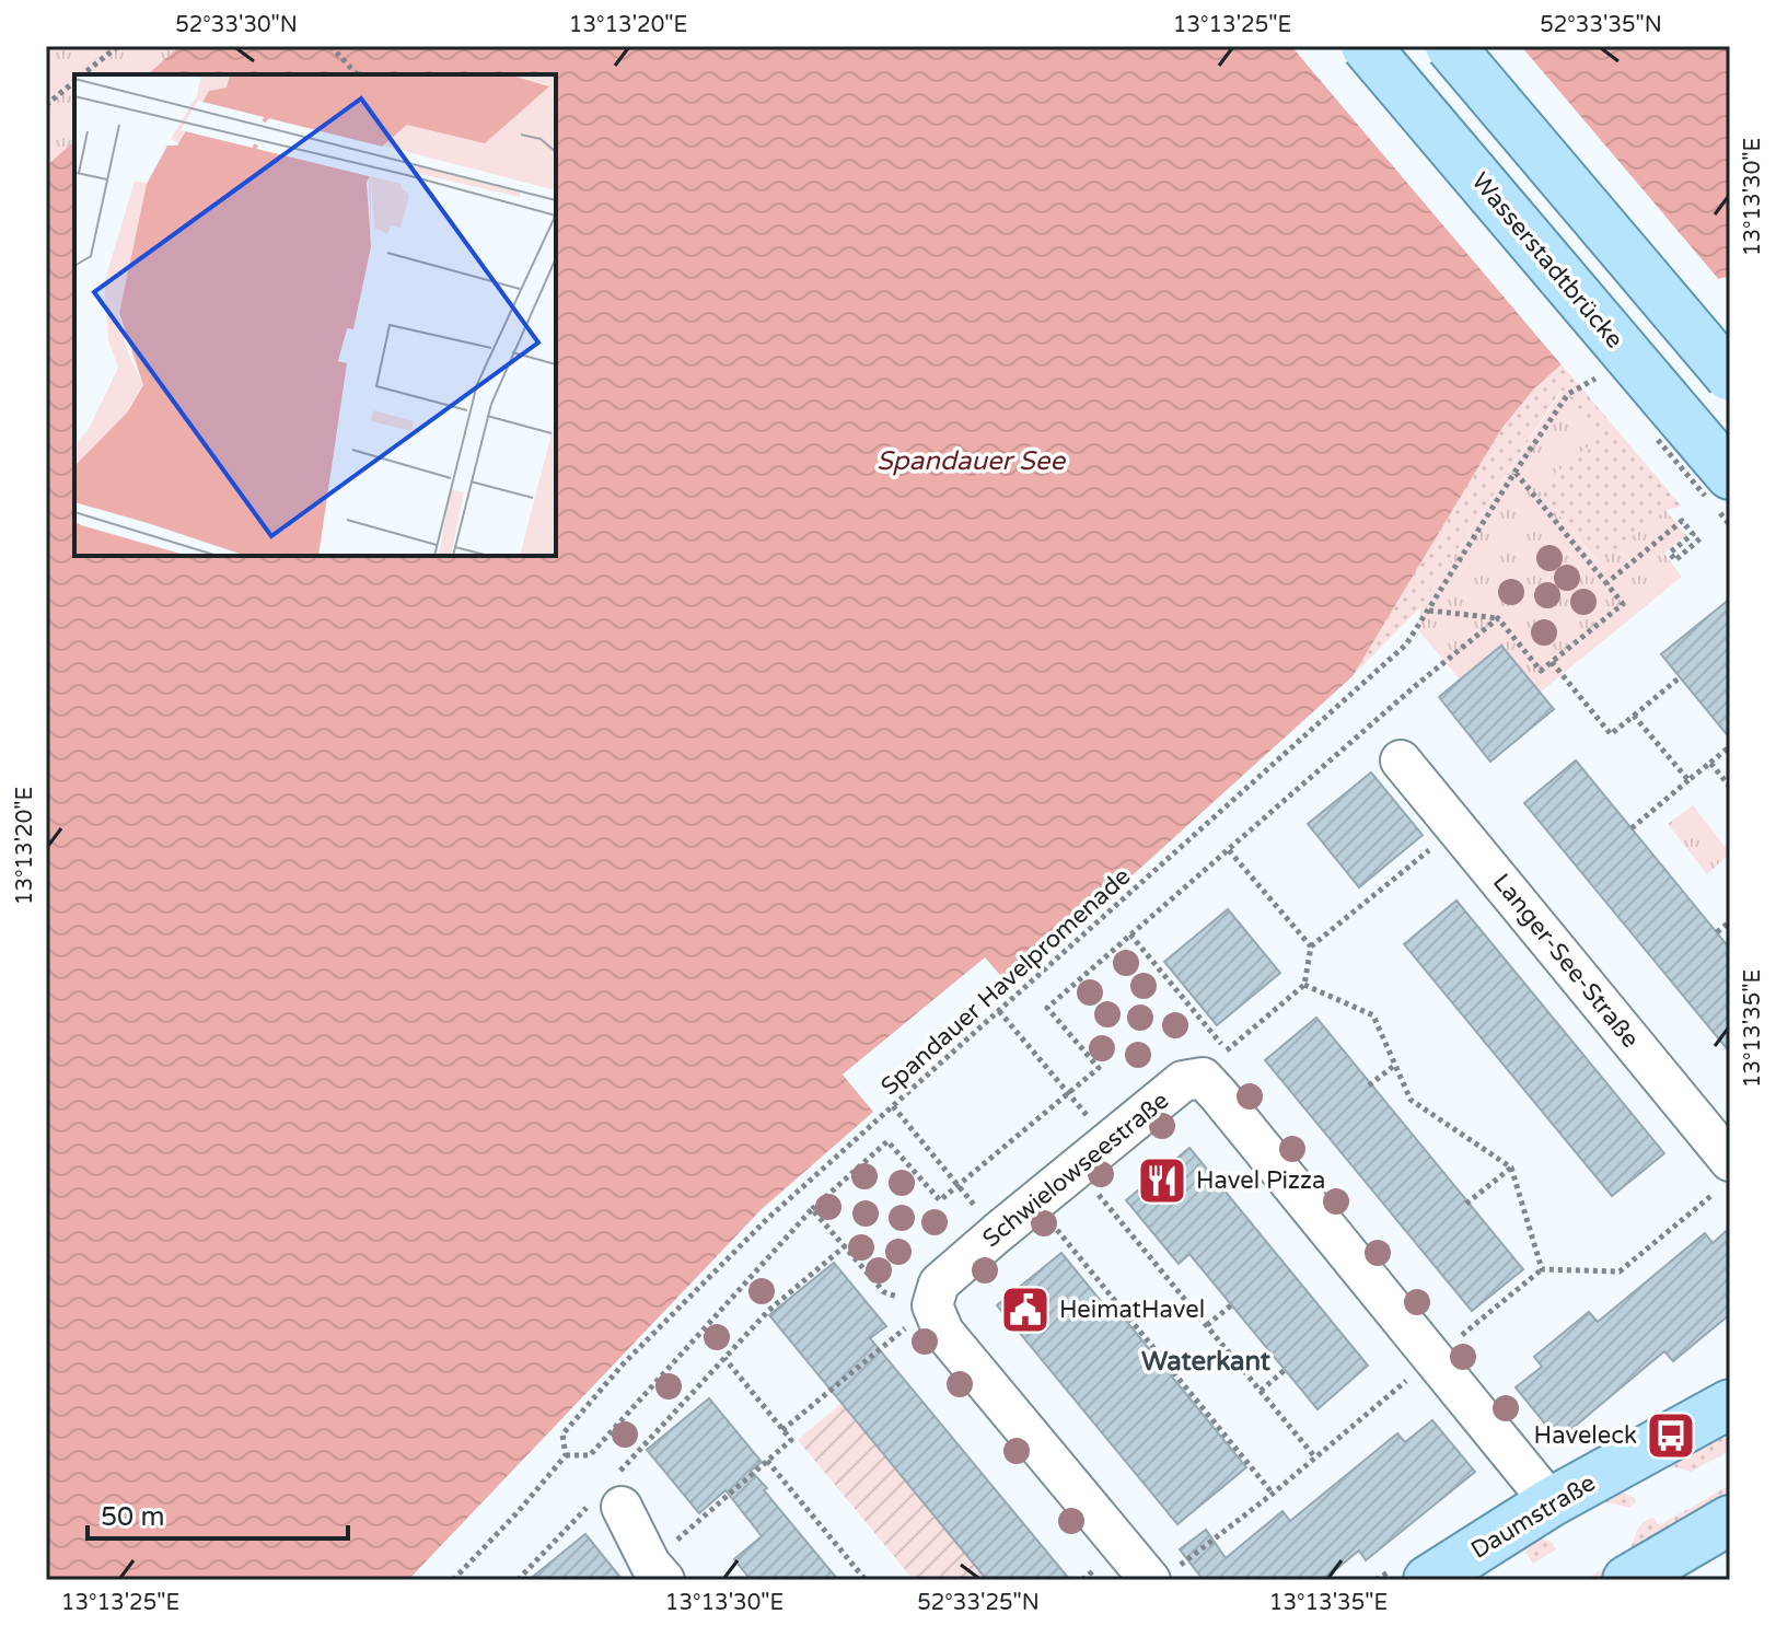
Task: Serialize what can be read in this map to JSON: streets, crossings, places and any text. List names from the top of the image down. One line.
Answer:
{"streets":{"main road":["Wasserstadtbrücke","Daumstraße"],"street":["Langer-See-Straße","Schwielowseestraße"],"path":["Spandauer Havelpromenade"]},"districts":["Waterkant"],"water":["Spandauer See"],"places":{"restaurant":["Havel Pizza"],"public building":["HeimatHavel"],"bus stop":["Haveleck"]},"scale_bar":"50 m","coordinates":["52°33'30\"N","13°13'20\"E","13°13'25\"E","52°33'35\"N","13°13'30\"E","13°13'35\"E","52°33'25\"N"]}
